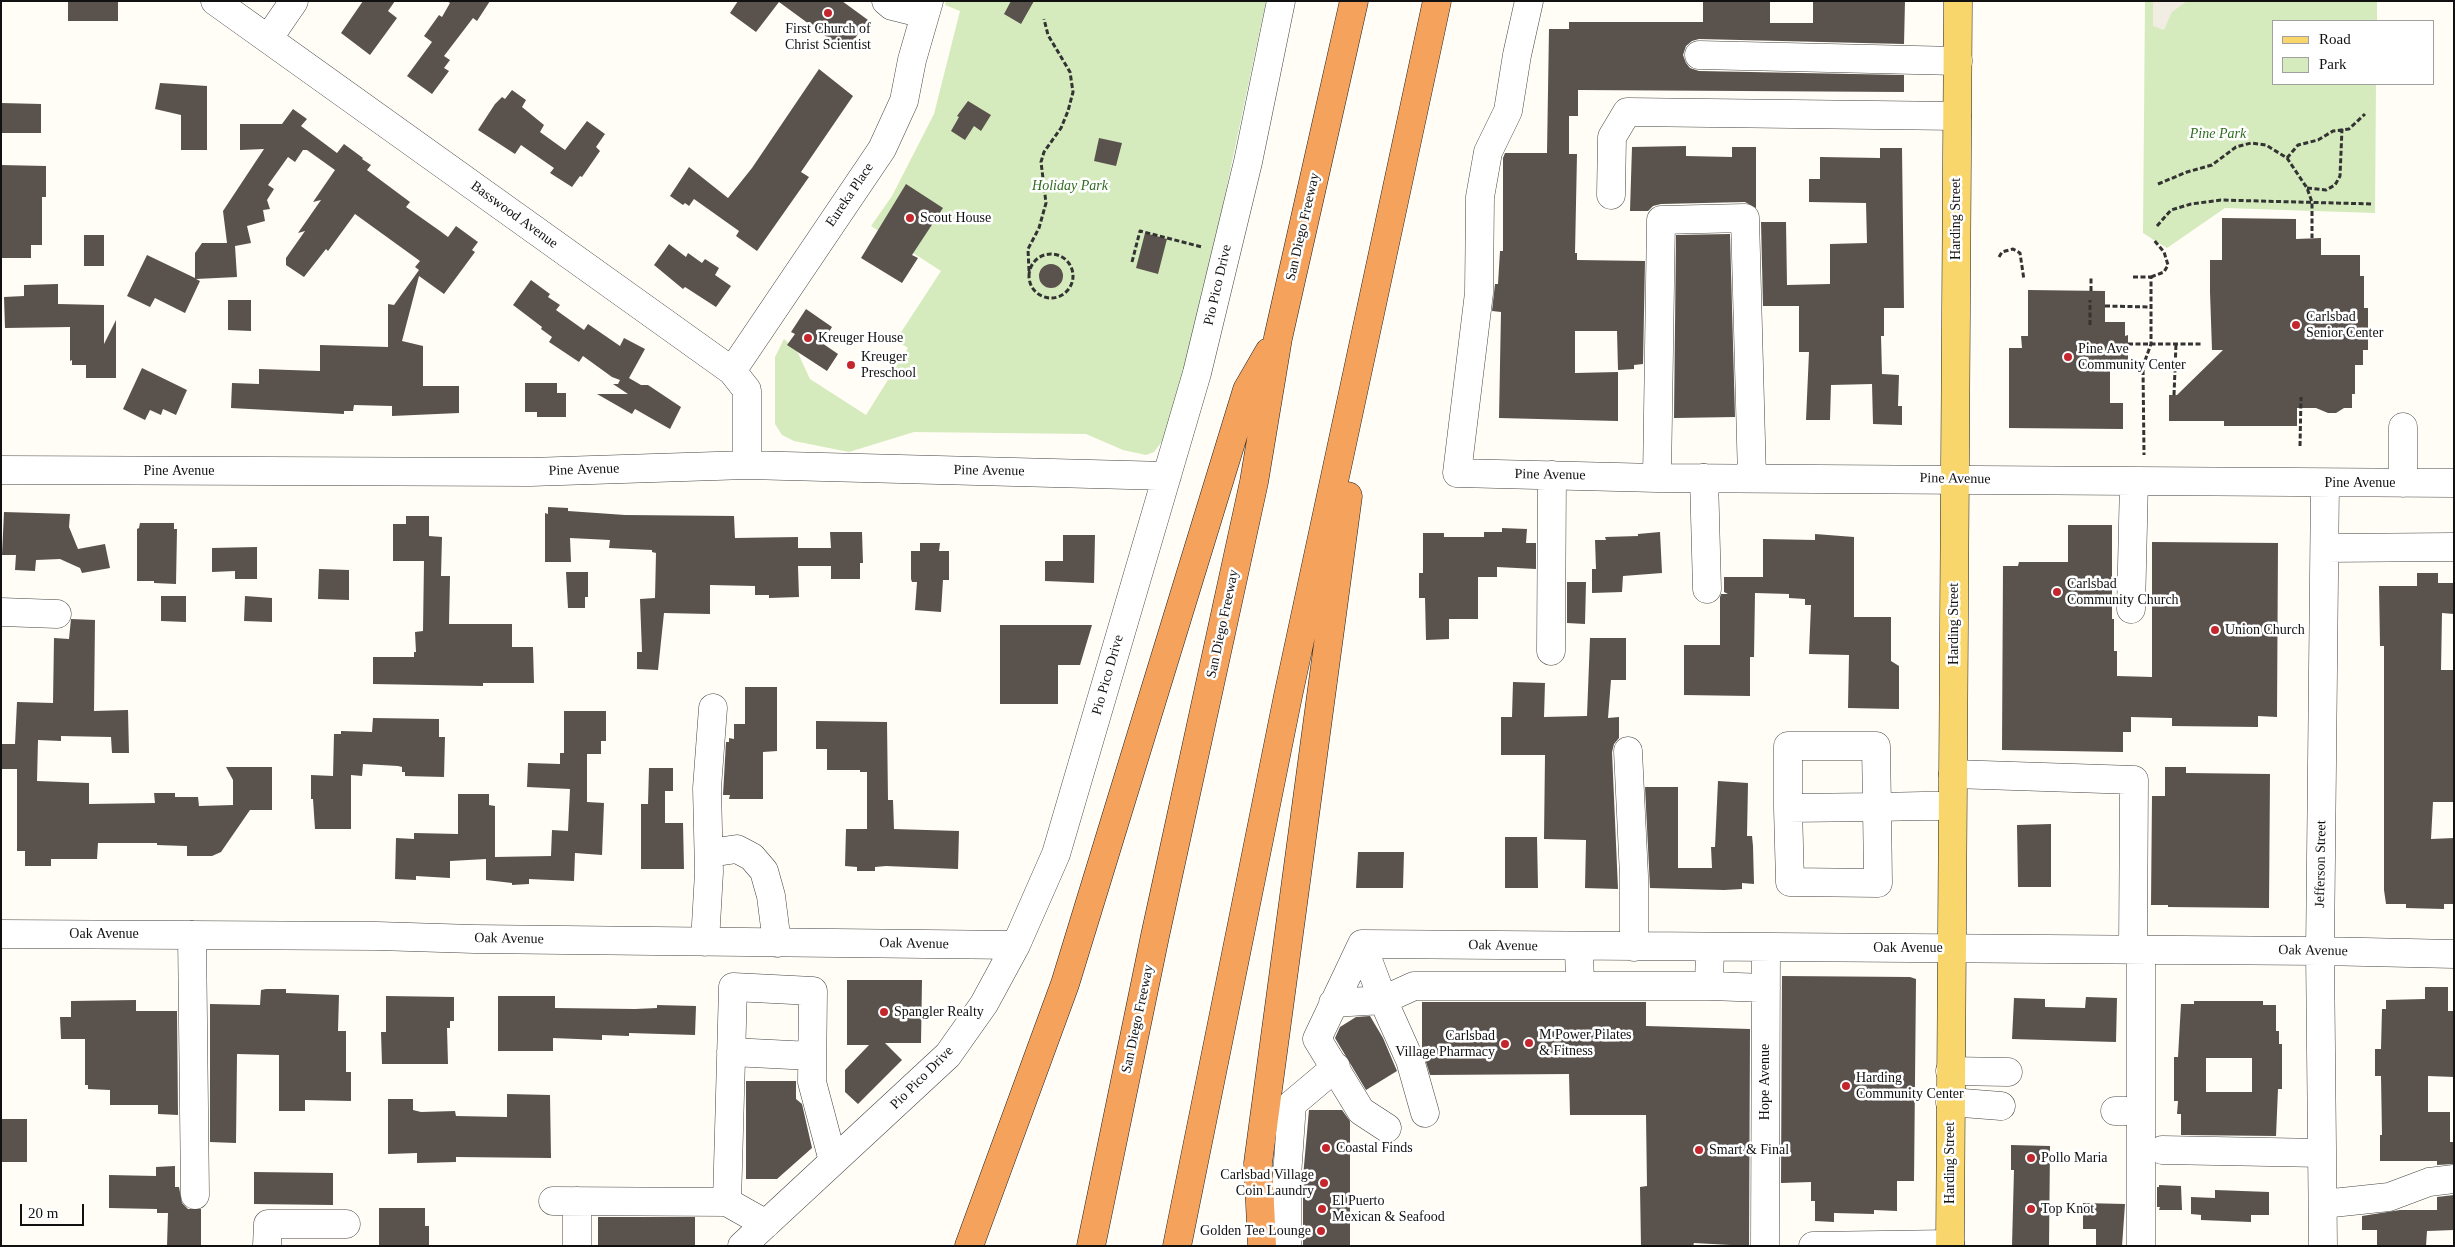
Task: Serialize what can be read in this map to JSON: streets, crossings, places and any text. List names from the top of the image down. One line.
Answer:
{"streets":{"highway":["San Diego Freeway"],"main road":["Harding Street"],"street":["Eureka Place","Basswood Avenue","Pio Pico Drive","Pine Avenue","Jefferson Street","Oak Avenue","Hope Avenue"]},"crossings":[["Eureka Place","Basswood Avenue"],["Basswood Avenue","Pine Avenue"],["Harding Street","Pine Avenue"],["Harding Street","Oak Avenue"],["Pio Pico Drive","Pine Avenue"],["Pio Pico Drive","Oak Avenue"],["Pine Avenue","Jefferson Street"],["Jefferson Street","Oak Avenue"],["Oak Avenue","Hope Avenue"]],"parks":["Pine Park","Holiday Park"],"places":["First Church of Christ Scientist","Scout House","Carlsbad Senior Center","Kreuger House","Pine Ave Community Center","Kreuger Preschool","Carlsbad Community Church","Union Church","Spangler Realty","M Power Pilates & Fitness","Carlsbad Village Pharmacy","Harding Community Center","Coastal Finds","Smart & Final","Pollo Maria","Carlsbad Village Coin Laundry","El Puerto Mexican & Seafood","Top Knot","Golden Tee Lounge"],"legend":["Road","Park"],"scale_bar":"20 m"}
